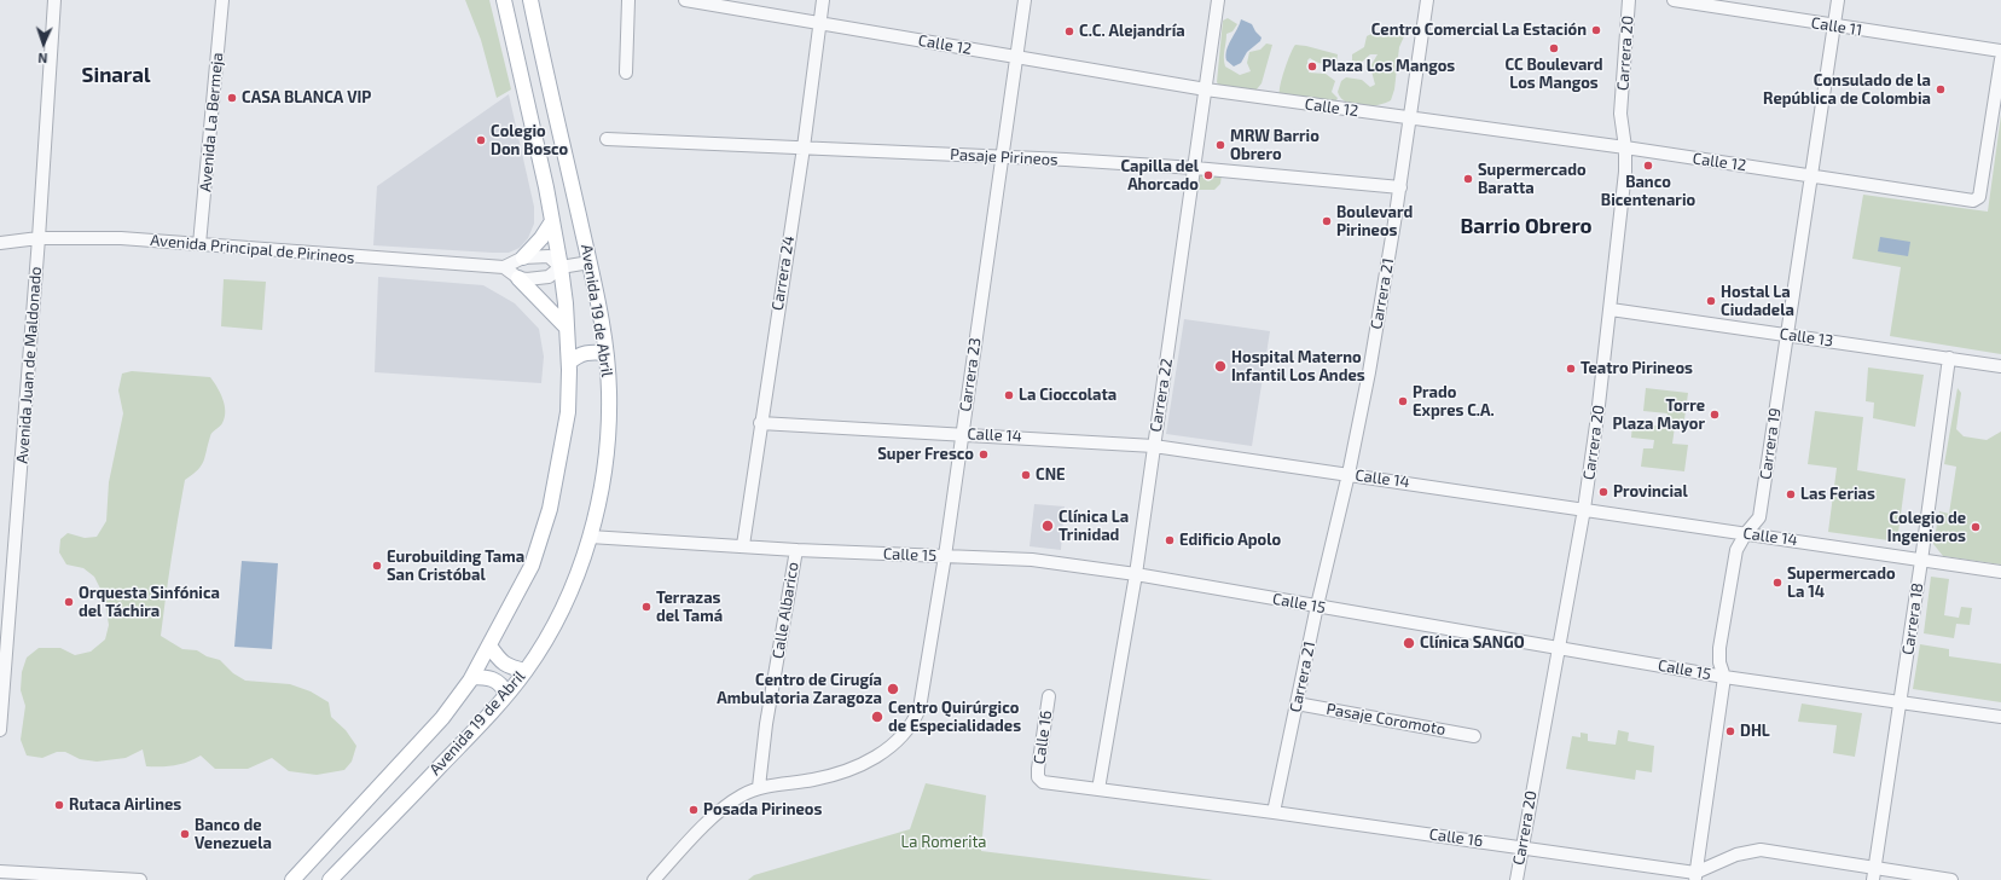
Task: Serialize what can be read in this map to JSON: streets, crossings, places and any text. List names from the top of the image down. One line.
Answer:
{"streets":{"main road":["Avenida 19 de Abril"],"street":["Calle 11","Calle 12","Carrera 20","Avenida La Bermeja","Pasaje Pirineos","Avenida Principal de Pirineos","Carrera 24","Carrera 21","Calle 13","Avenida Juan de Maldonado","Carrera 23","Carrera 22","Calle 14","Carrera 19","Calle 15","Calle Albarico","Carrera 18","Pasaje Coromoto","Calle 16"]},"crossings":[["Calle 11","Carrera 19"],["Calle 12","Carrera 20"],["Calle 12","Carrera 24"],["Calle 12","Carrera 21"],["Calle 12","Carrera 23"],["Calle 12","Carrera 22"],["Calle 12","Carrera 19"],["Carrera 20","Calle 13"],["Carrera 20","Calle 14"],["Carrera 20","Calle 15"],["Carrera 20","Calle 16"],["Avenida La Bermeja","Avenida Principal de Pirineos"],["Pasaje Pirineos","Carrera 24"],["Pasaje Pirineos","Carrera 21"],["Pasaje Pirineos","Carrera 23"],["Pasaje Pirineos","Carrera 22"],["Avenida Principal de Pirineos","Avenida Juan de Maldonado"],["Carrera 24","Calle 14"],["Carrera 24","Calle 15"],["Carrera 21","Calle 14"],["Carrera 21","Calle 15"],["Carrera 21","Pasaje Coromoto"],["Carrera 21","Calle 16"],["Avenida 19 de Abril","Calle 15"],["Calle 13","Carrera 19"],["Calle 13","Carrera 18"],["Carrera 23","Calle 14"],["Carrera 23","Calle 15"],["Carrera 23","Calle Albarico"],["Carrera 22","Calle 14"],["Carrera 22","Calle 15"],["Carrera 22","Calle 16"],["Calle 14","Carrera 19"],["Calle 14","Carrera 18"],["Carrera 19","Calle 15"],["Carrera 19","Calle 16"],["Calle 15","Calle Albarico"],["Calle 15","Carrera 18"]],"districts":["Sinaral","Barrio Obrero"],"parks":["La Romerita"],"places":["Centro Comercial La Estación","C.C. Alejandría","CC Boulevard Los Mangos","Plaza Los Mangos","Consulado de la República de Colombia","CASA BLANCA VIP","Colegio Don Bosco","MRW Barrio Obrero","Banco Bicentenario","Capilla del Ahorcado","Supermercado Baratta","Boulevard Pirineos","Hostal La Ciudadela","Hospital Materno Infantil Los Andes","Teatro Pirineos","La Cioccolata","Prado Expres C.A.","Torre Plaza Mayor","Super Fresco","CNE","Provincial","Las Ferias","Clínica La Trinidad","Colegio de Ingenieros","Edificio Apolo","Eurobuilding Tama San Cristóbal","Supermercado La 14","Orquesta Sinfónica del Táchira","Terrazas del Tamá","Clínica SANGO","Centro de Cirugía Ambulatoria Zaragoza","Centro Quirúrgico de Especialidades","DHL","Rutaca Airlines","Posada Pirineos","Banco de Venezuela"],"north":"bottom"}
